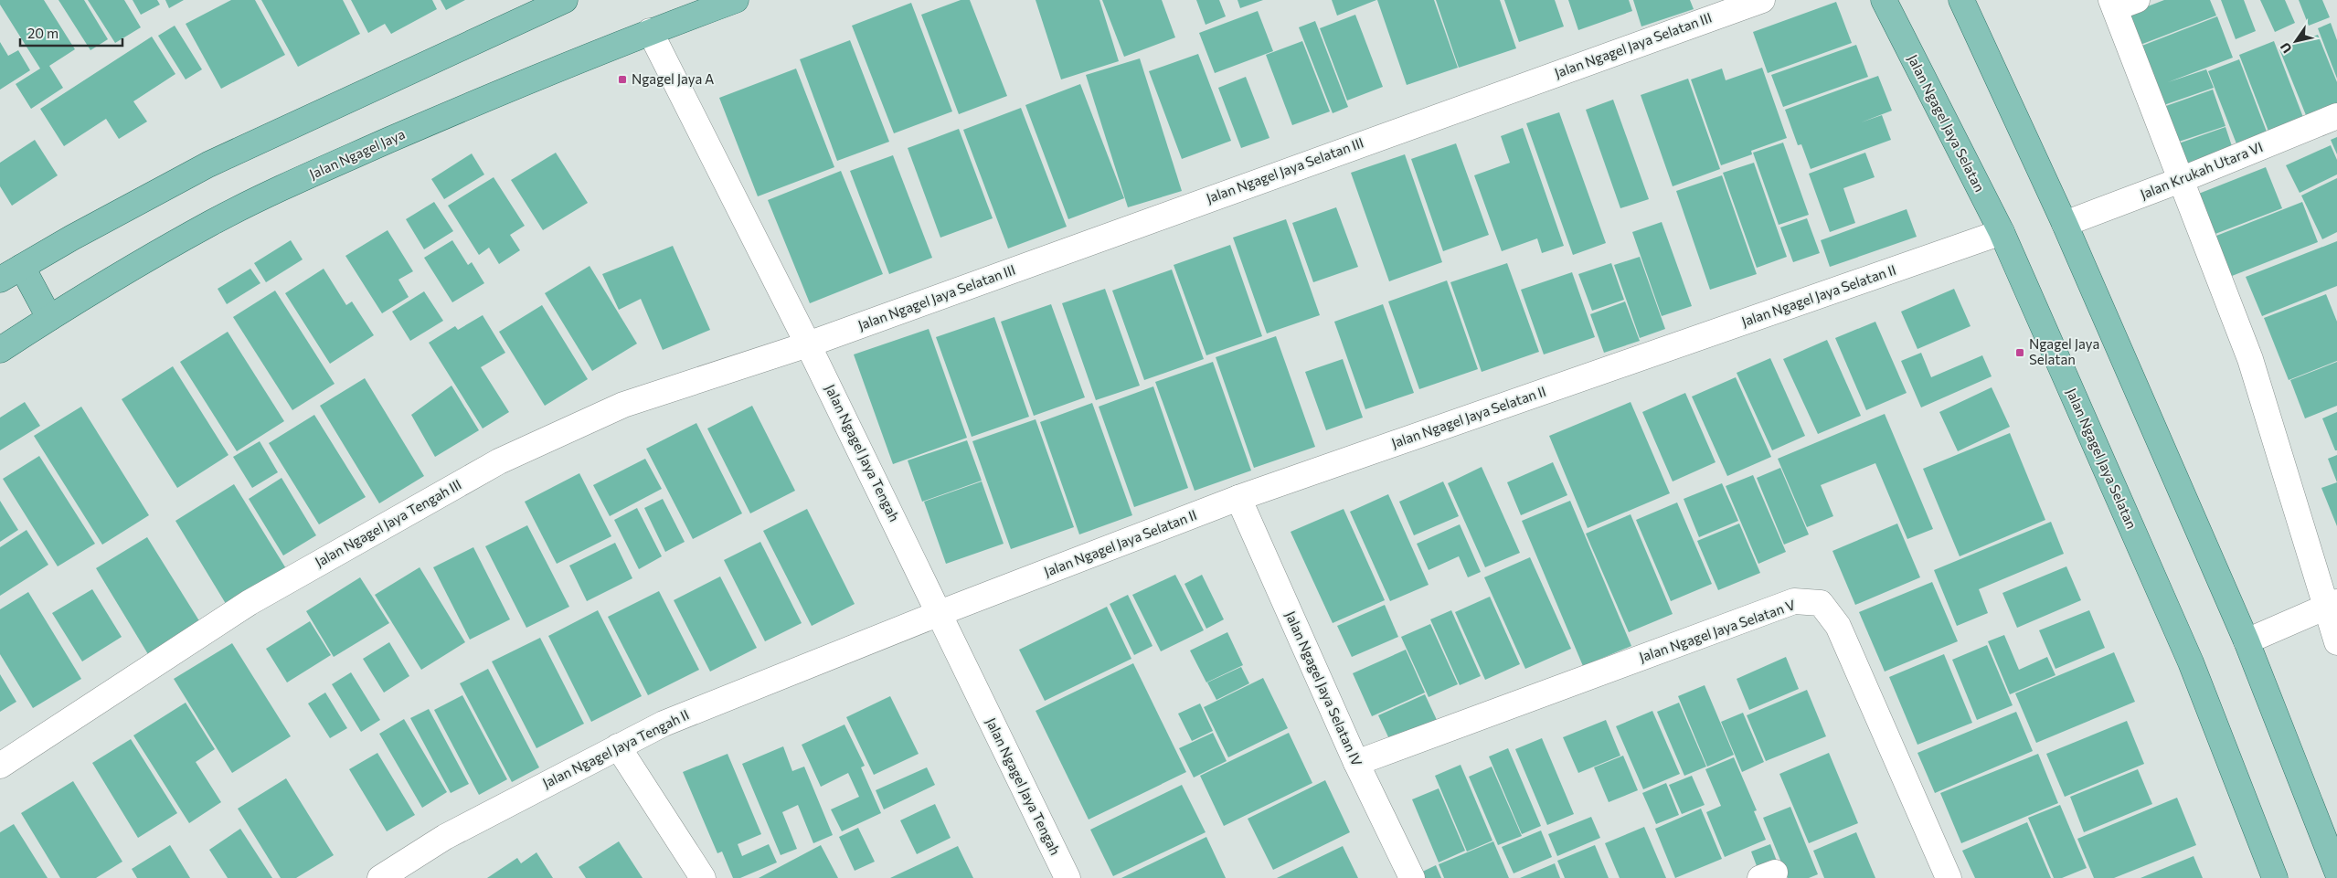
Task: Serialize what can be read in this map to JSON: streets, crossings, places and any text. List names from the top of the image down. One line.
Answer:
{"streets":{"main road":["Jalan Ngagel Jaya Selatan","Jalan Ngagel Jaya"],"street":["Jalan Ngagel Jaya Selatan III","Jalan Krukah Utara VI","Jalan Ngagel Jaya Selatan II","Jalan Ngagel Jaya Tengah","Jalan Ngagel Jaya Tengah III","Jalan Ngagel Jaya Selatan V","Jalan Ngagel Jaya Selatan IV","Jalan Ngagel Jaya Tengah II"]},"crossings":[["Jalan Ngagel Jaya Selatan III","Jalan Ngagel Jaya Tengah"],["Jalan Ngagel Jaya Selatan III","Jalan Ngagel Jaya Tengah III"],["Jalan Ngagel Jaya Selatan","Jalan Ngagel Jaya Selatan II"],["Jalan Ngagel Jaya","Jalan Ngagel Jaya Tengah"],["Jalan Ngagel Jaya Selatan II","Jalan Ngagel Jaya Tengah"],["Jalan Ngagel Jaya Selatan II","Jalan Ngagel Jaya Selatan IV"],["Jalan Ngagel Jaya Selatan II","Jalan Ngagel Jaya Tengah II"],["Jalan Ngagel Jaya Tengah","Jalan Ngagel Jaya Tengah III"],["Jalan Ngagel Jaya Tengah","Jalan Ngagel Jaya Tengah II"],["Jalan Ngagel Jaya Selatan V","Jalan Ngagel Jaya Selatan IV"]],"places":{"transit":["Ngagel Jaya A","Ngagel Jaya Selatan"]},"scale_bar":"20 m","north":"bottom left"}
